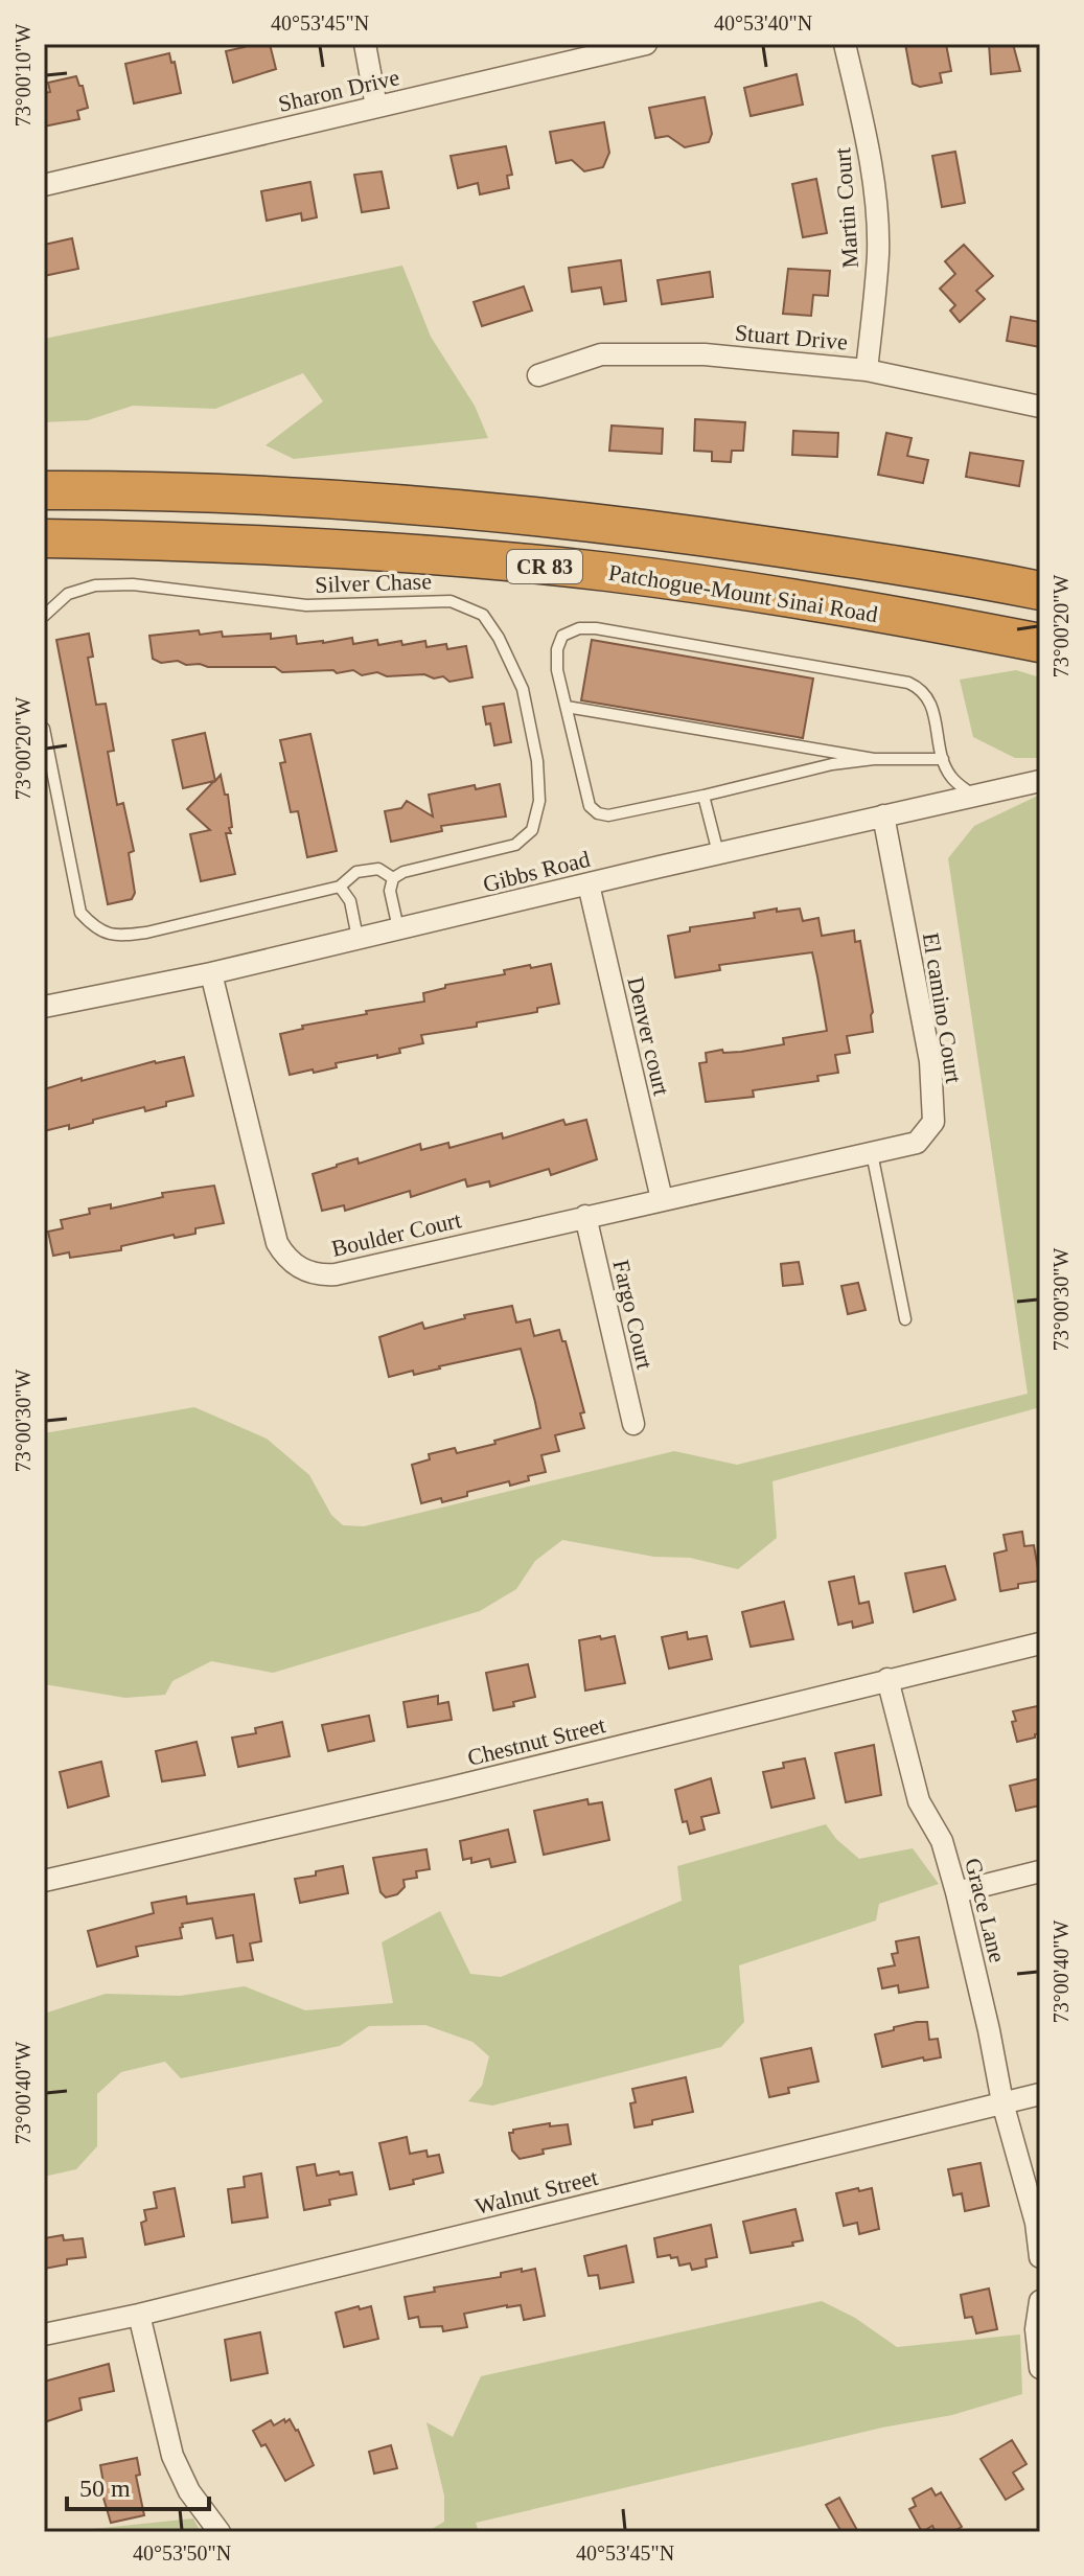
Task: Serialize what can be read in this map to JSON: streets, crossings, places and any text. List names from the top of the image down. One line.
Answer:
{"streets":{"highway":["CR 83","Patchogue-Mount Sinai Road"],"street":["Sharon Drive","Martin Court","Stuart Drive","Gibbs Road","El camino Court","Denver court","Boulder Court","Fargo Court","Chestnut Street","Grace Lane","Walnut Street"],"lane":["Silver Chase"]},"crossings":[["Martin Court","Stuart Drive"],["Gibbs Road","El camino Court"],["Gibbs Road","Denver court"],["Gibbs Road","Boulder Court"],["El camino Court","Denver court"],["El camino Court","Boulder Court"],["Denver court","Boulder Court"],["Boulder Court","Fargo Court"],["Chestnut Street","Grace Lane"],["Grace Lane","Walnut Street"]],"scale_bar":"50 m","coordinates":["40°53'45\"N","40°53'40\"N","73°00'10\"W","73°00'20\"W","73°00'30\"W","73°00'40\"W","40°53'50\"N"]}
